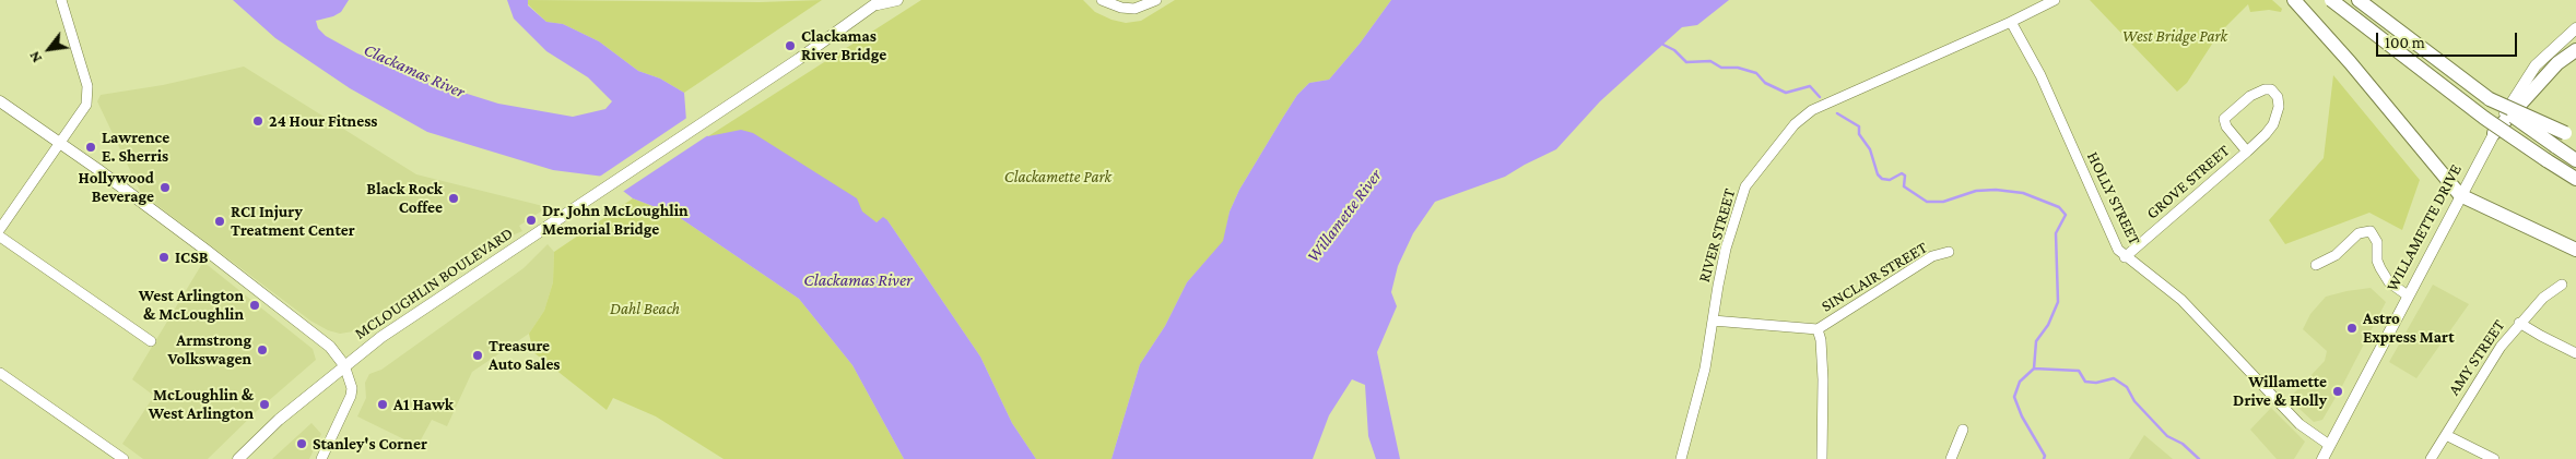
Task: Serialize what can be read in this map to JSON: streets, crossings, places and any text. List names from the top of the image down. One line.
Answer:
{"streets":{"main road":["WILLAMETTE DRIVE","MCLOUGHLIN BOULEVARD"],"street":["GROVE STREET","HOLLY STREET","RIVER STREET","SINCLAIR STREET","AMY STREET"]},"crossings":[["GROVE STREET","HOLLY STREET"],["HOLLY STREET","WILLAMETTE DRIVE"],["HOLLY STREET","RIVER STREET"]],"water":["Clackamas River","Willamette River"],"parks":["West Bridge Park","Clackamette Park","Dahl Beach"],"places":["Clackamas River Bridge","24 Hour Fitness","Lawrence E. Sherris","Hollywood Beverage","Black Rock Coffee","Dr. John McLoughlin Memorial Bridge","RCI Injury Treatment Center","ICSB","West Arlington & McLoughlin","Astro Express Mart","Armstrong Volkswagen","Treasure Auto Sales","Willamette Drive & Holly","McLoughlin & West Arlington","A1 Hawk","Stanley's Corner"],"scale_bar":"100 m","north":"bottom left"}
